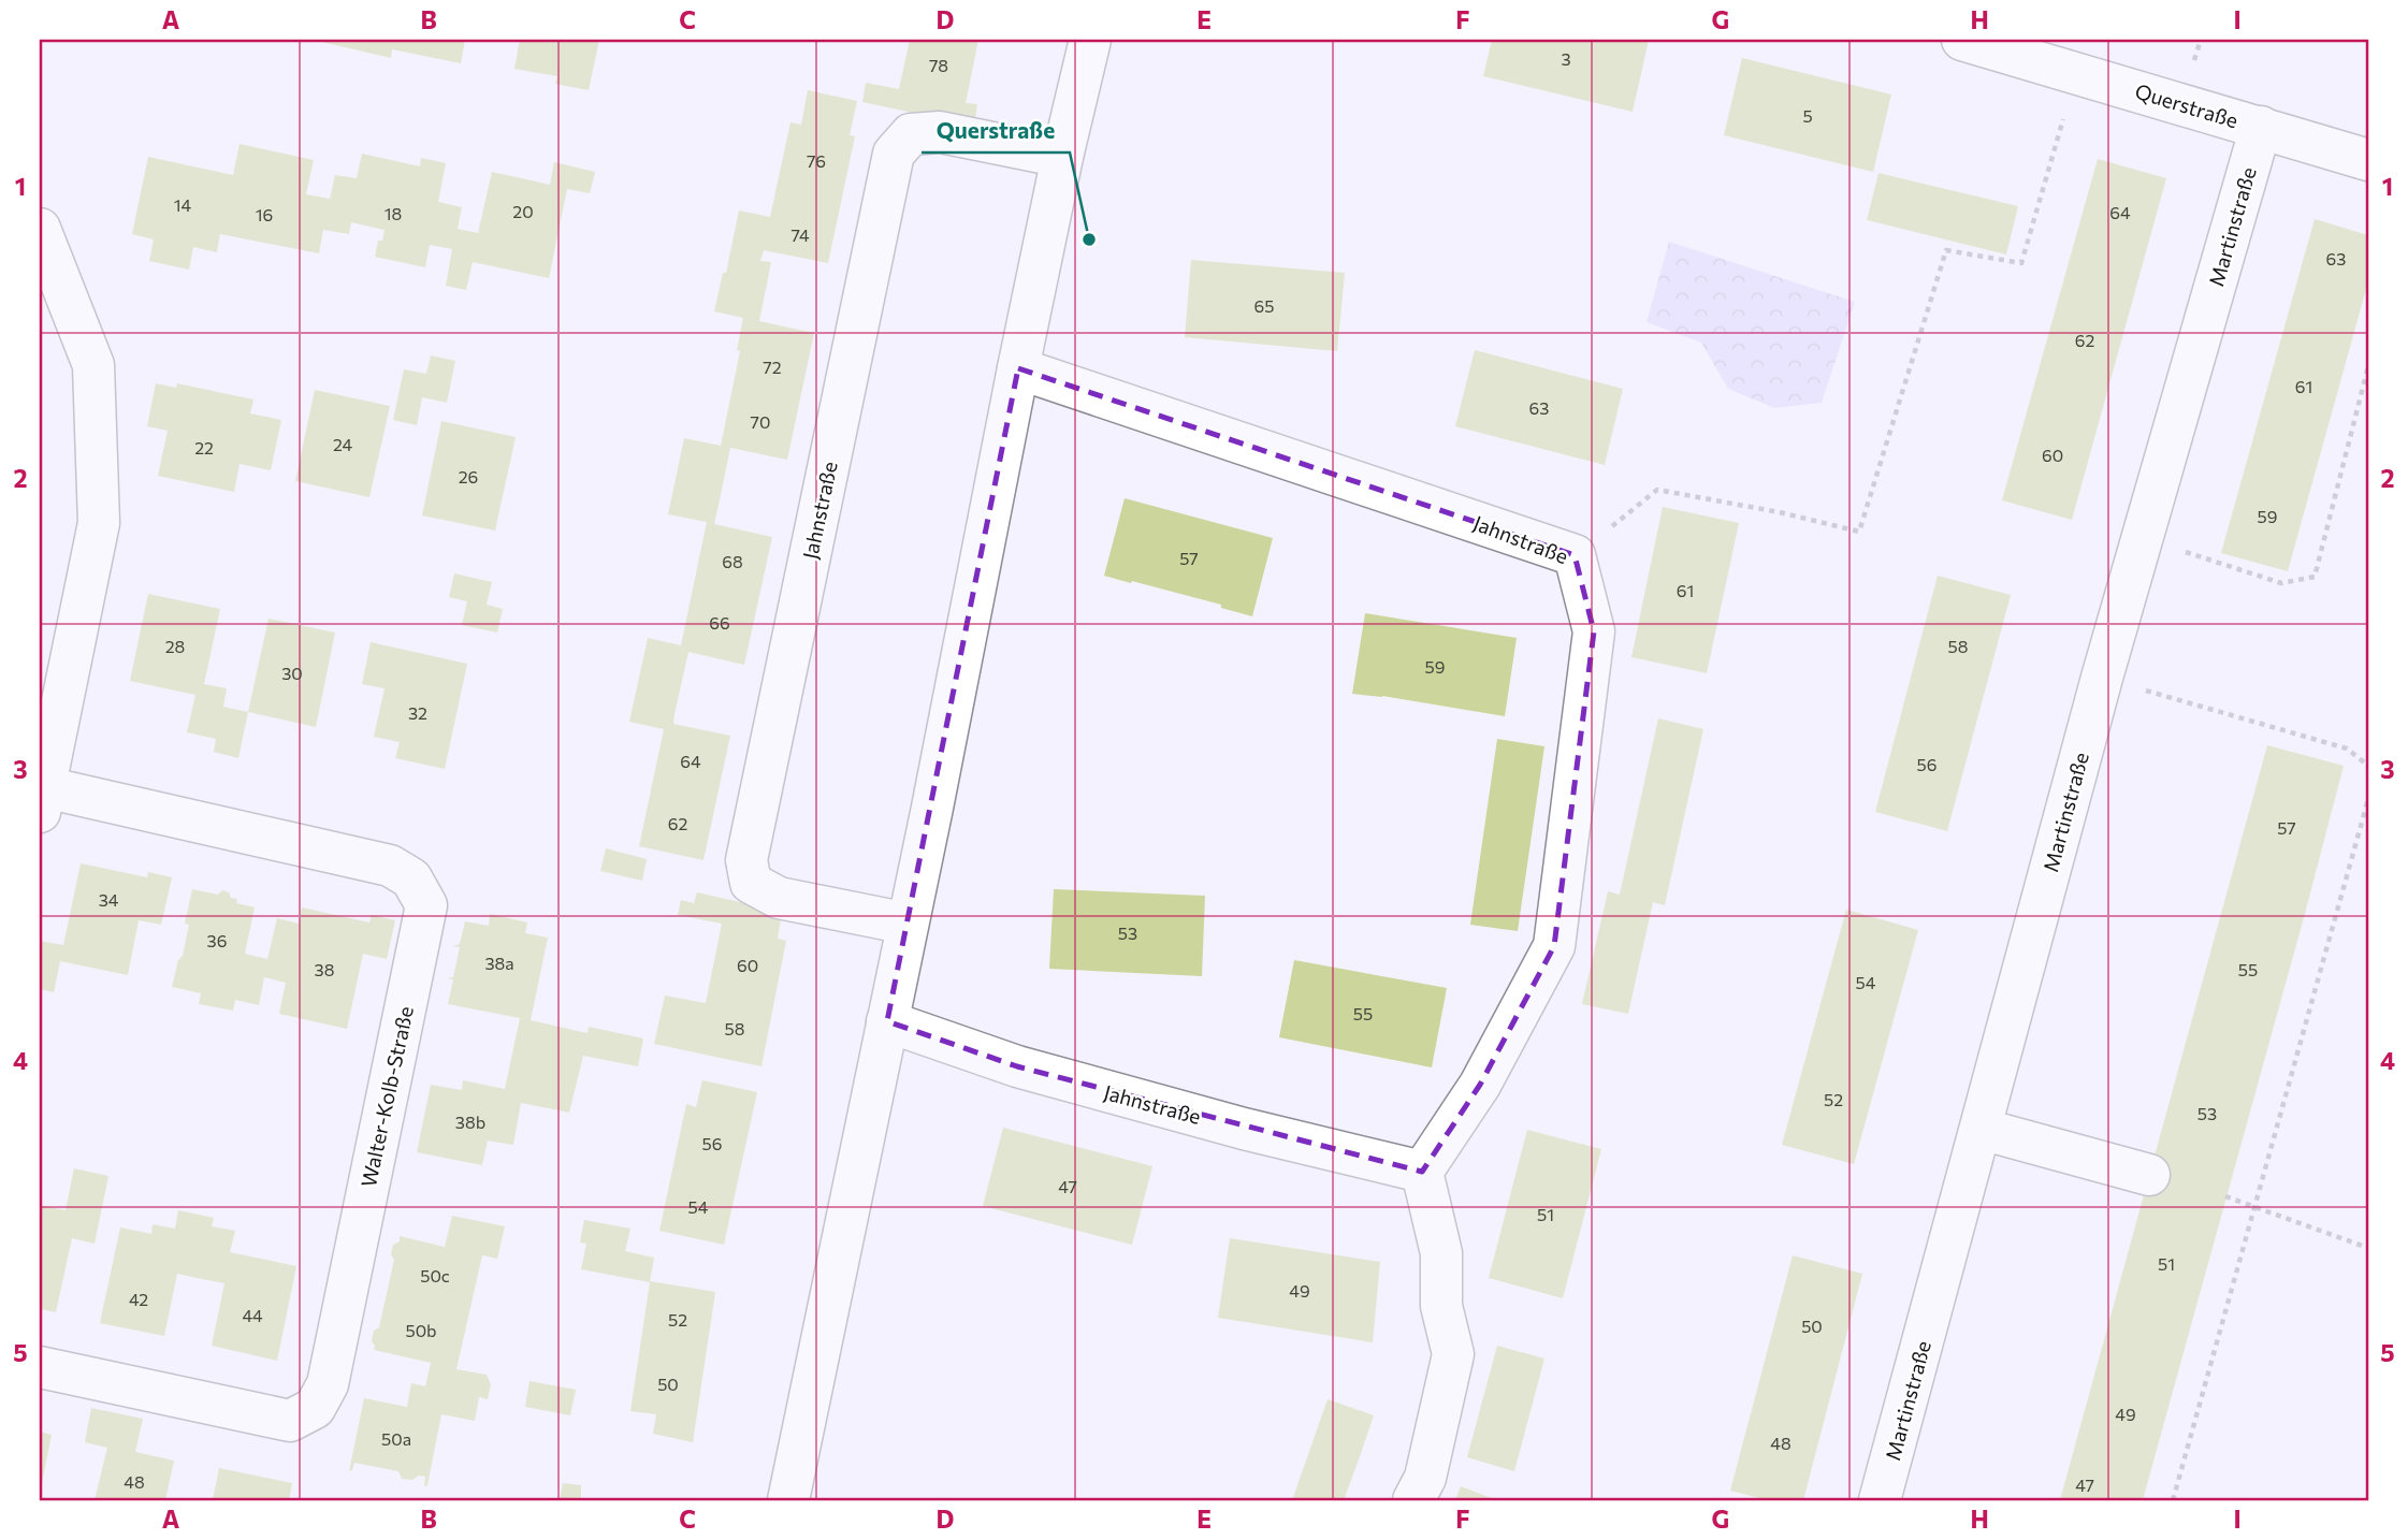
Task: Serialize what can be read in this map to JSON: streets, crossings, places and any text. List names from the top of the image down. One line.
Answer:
{"streets":{"street":["Querstraße","Martinstraße","Jahnstraße","Walter-Kolb-Straße"]},"crossings":[["Querstraße","Martinstraße"]],"places":["Querstraße"],"house_numbers":["3","78","5","76","14","20","64","18","16","74","63","65","62","72","61","63","70","24","22","60","26","59","57","68","61","66","28","58","59","30","32","64","56","62","57","34","53","36","38a","60","38","55","54","55","58","52","53","38b","56","47","54","51","51","50c","49","42","44","52","50","50b","50","49","50a","48","48","47"],"grid":{"columns":["A","B","C","D","E","F","G","H","I"],"rows":["1","2","3","4","5"]}}
